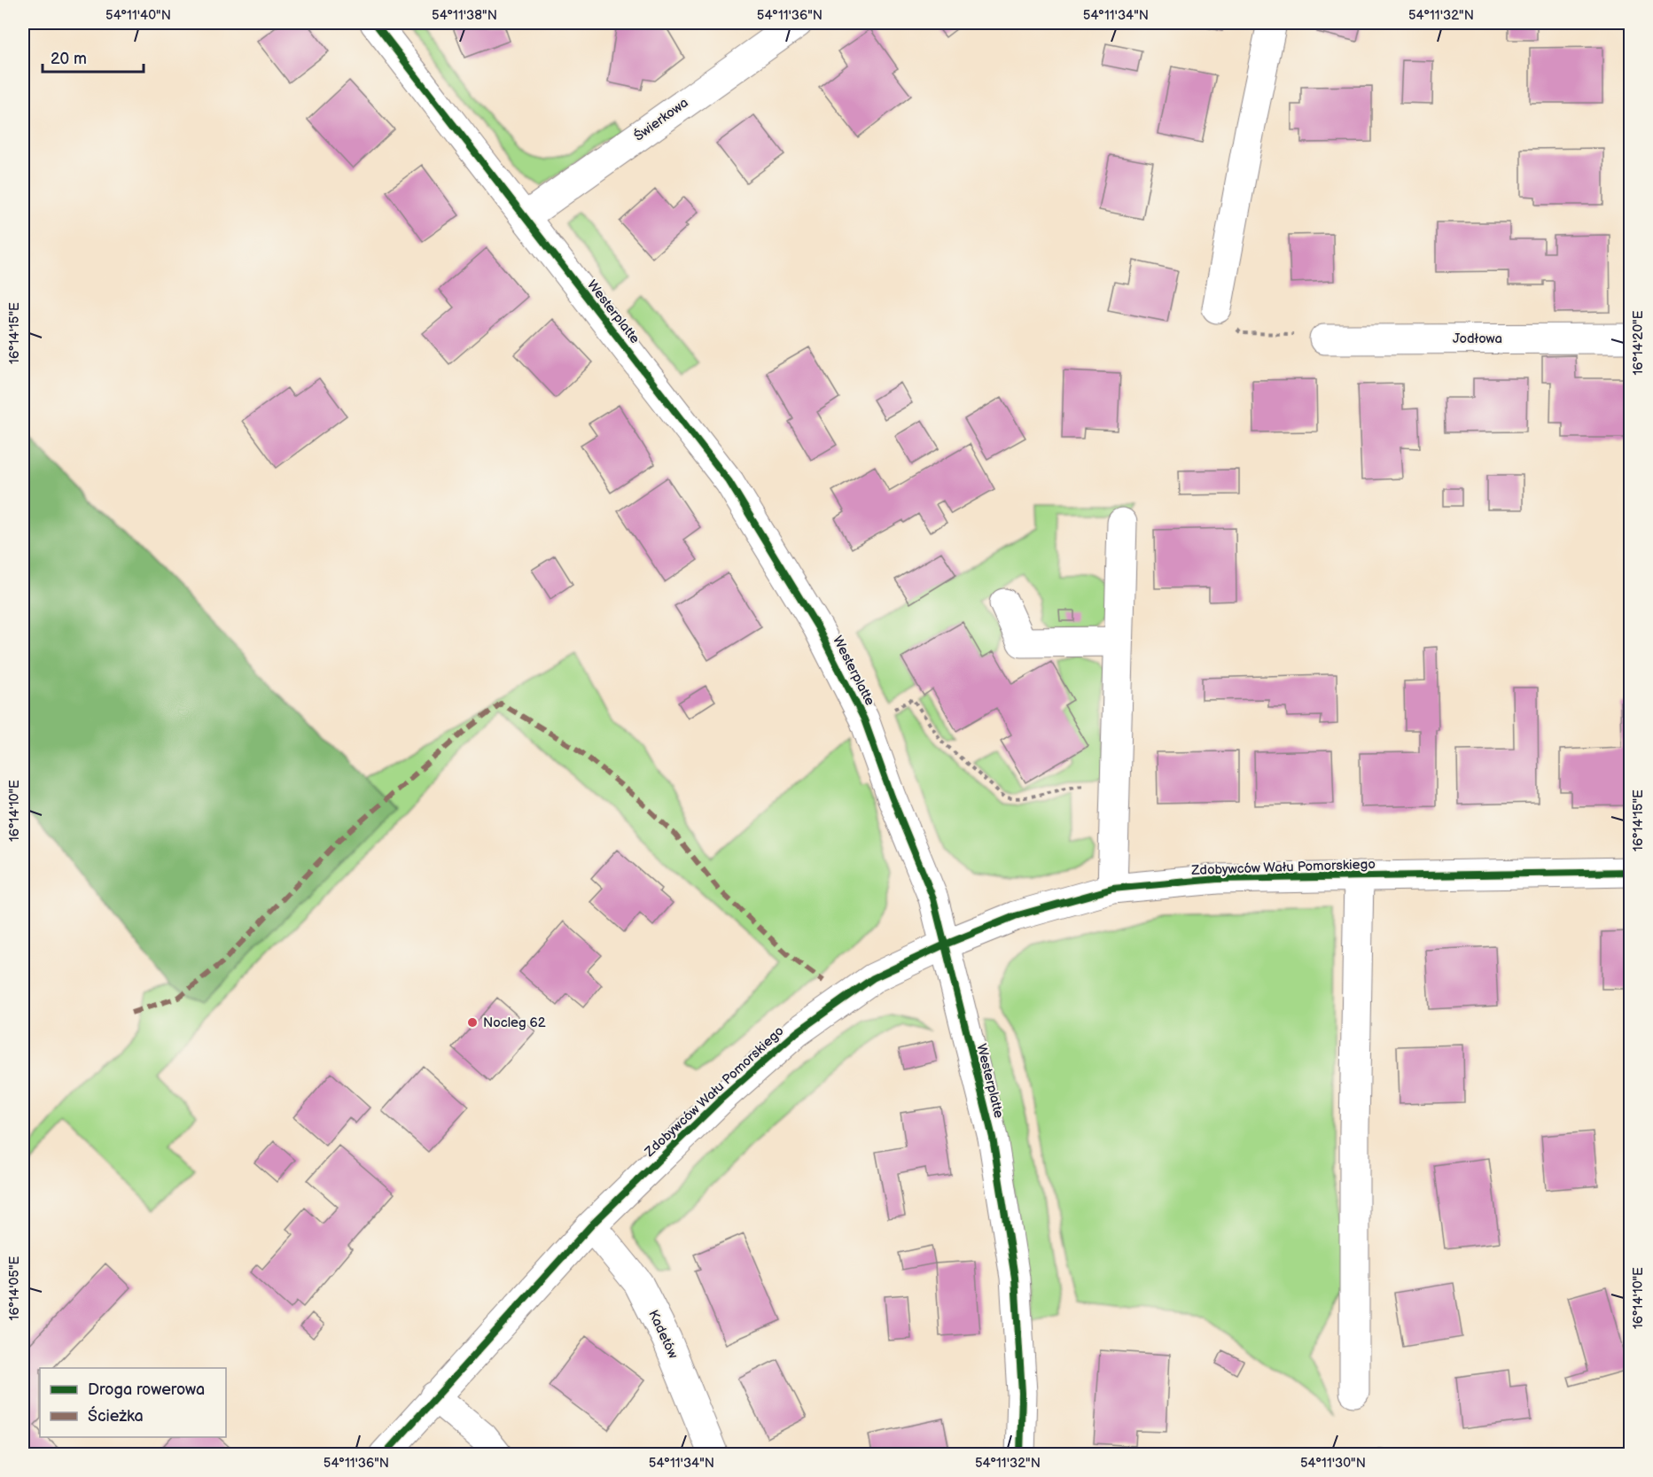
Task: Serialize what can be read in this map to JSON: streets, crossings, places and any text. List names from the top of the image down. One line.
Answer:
{"streets":{"street":["Świerkowa","Westerplatte","Jodłowa","Zdobywców Wału Pomorskiego","Kadetów"]},"crossings":[["Świerkowa","Westerplatte"],["Westerplatte","Zdobywców Wału Pomorskiego"],["Zdobywców Wału Pomorskiego","Kadetów"]],"places":["Nocleg 62"],"legend":["Droga rowerowa","Ścieżka"],"scale_bar":"20 m","coordinates":["54°11'40\"N","54°11'38\"N","54°11'36\"N","54°11'34\"N","54°11'32\"N","16°14'15\"E","16°14'20\"E","16°14'10\"E","16°14'05\"E","54°11'30\"N"]}
